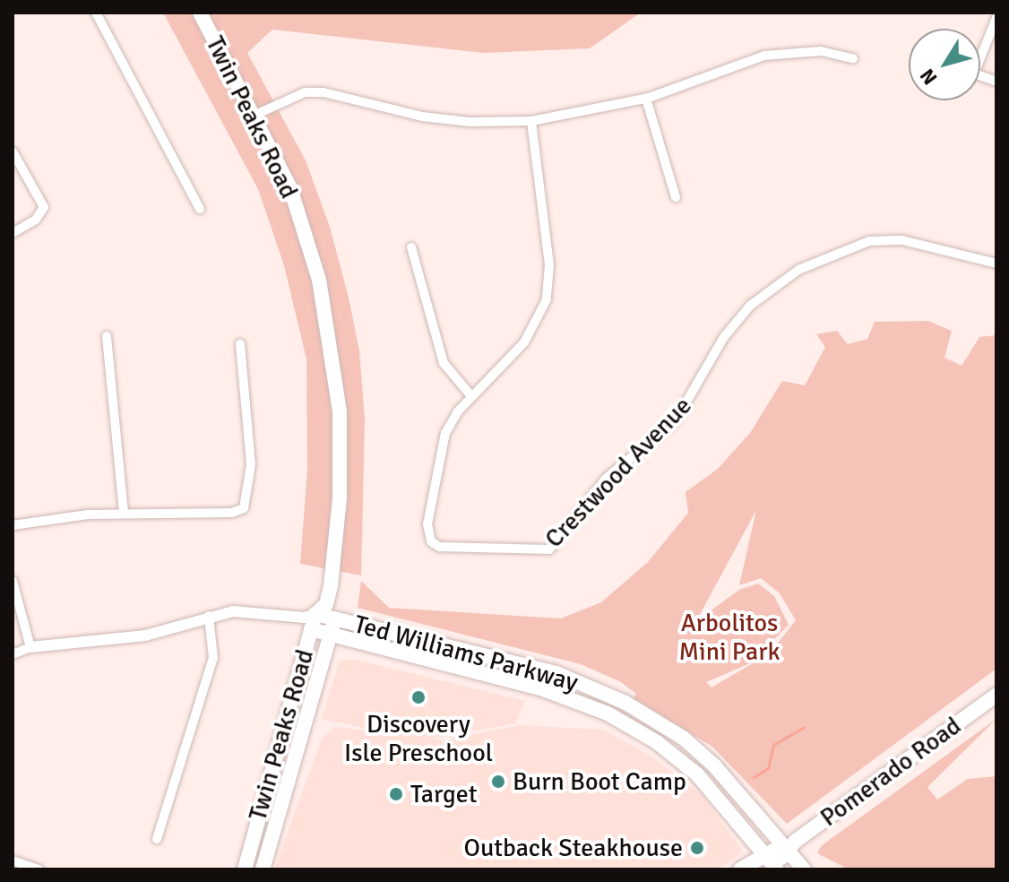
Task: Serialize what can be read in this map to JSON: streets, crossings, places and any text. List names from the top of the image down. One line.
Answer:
{"streets":{"main road":["Twin Peaks Road","Ted Williams Parkway","Pomerado Road"],"street":["Crestwood Avenue"]},"crossings":[["Twin Peaks Road","Ted Williams Parkway"],["Ted Williams Parkway","Pomerado Road"]],"parks":["Arbolitos Mini Park"],"places":["Discovery Isle Preschool","Burn Boot Camp","Target","Outback Steakhouse"],"north":"bottom left"}
